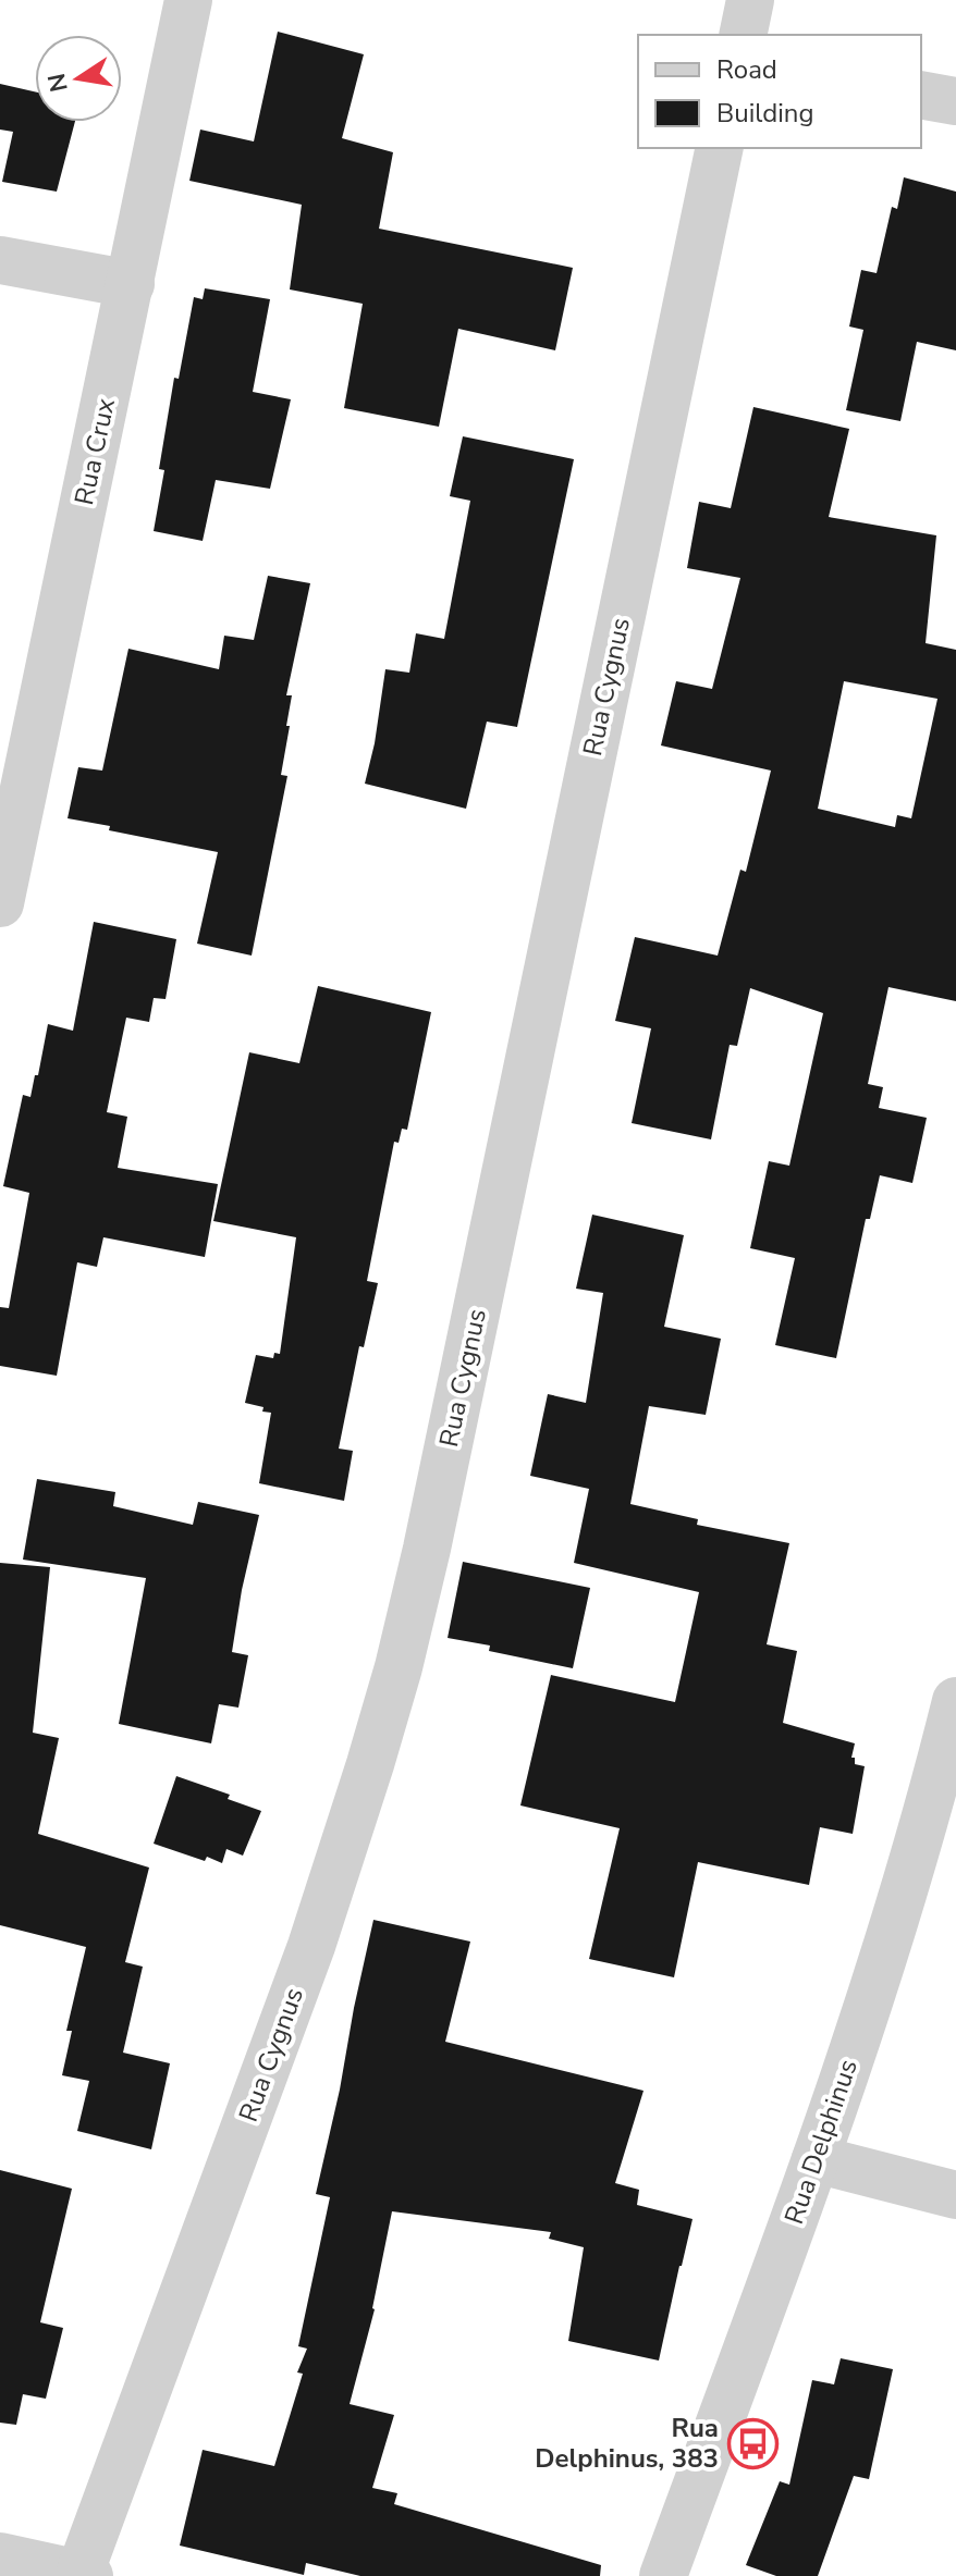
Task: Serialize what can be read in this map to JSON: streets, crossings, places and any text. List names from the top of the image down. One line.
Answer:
{"streets":{"street":["Rua Crux","Rua Cygnus","Rua Delphinus"]},"places":{"bus stop":["Rua Delphinus, 383"]},"legend":["Road","Building"],"north":"left"}
